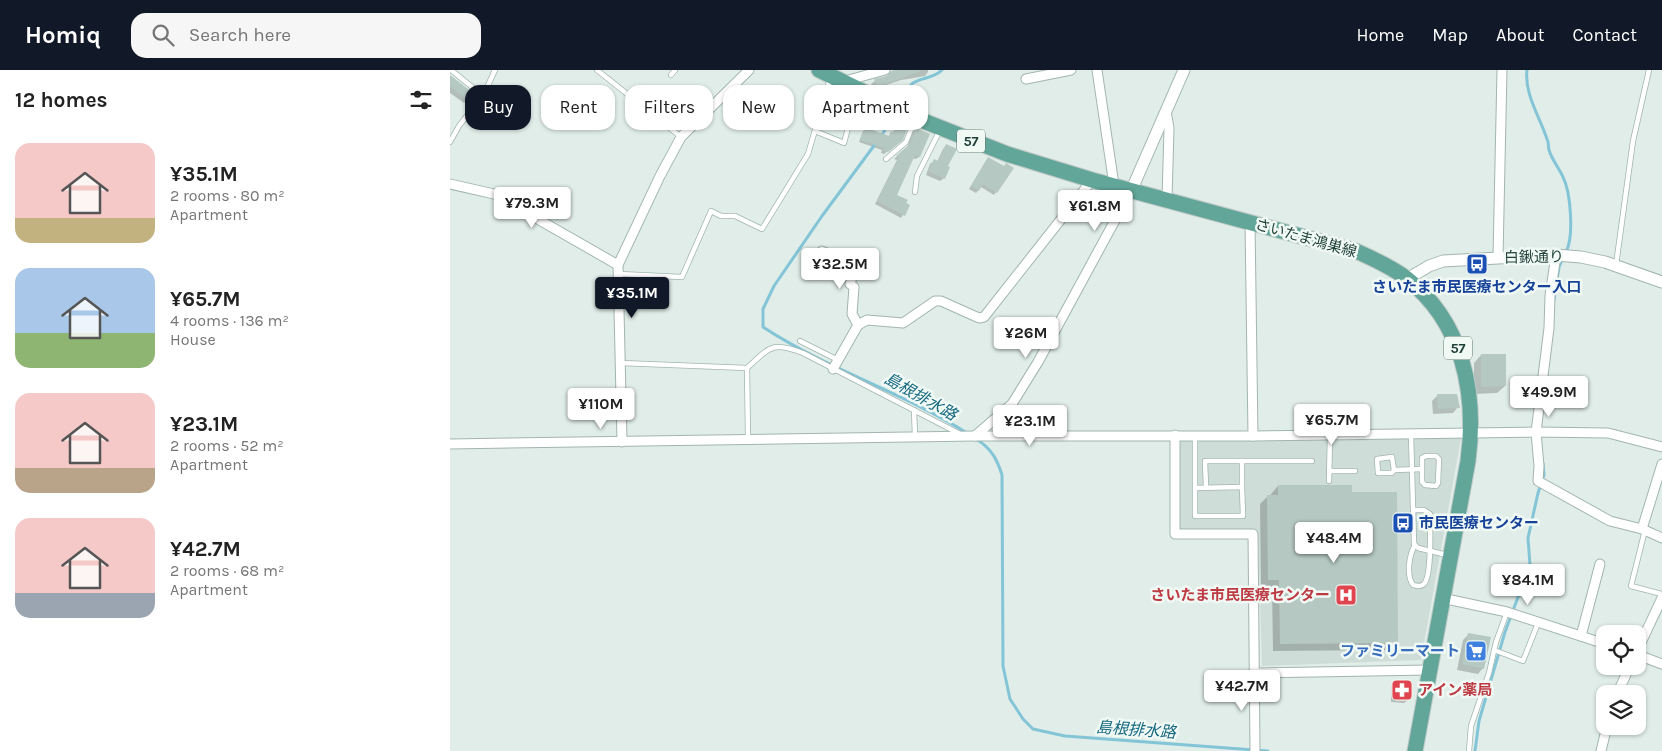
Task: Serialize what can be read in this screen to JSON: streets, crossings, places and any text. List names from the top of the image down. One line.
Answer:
{"streets":{"main road":["57","さいたま鴻巣線"],"street":["白鍬通り"]},"crossings":[["さいたま鴻巣線","白鍬通り"]],"water":["島根排水路"],"places":{"bus stop":["さいたま市民医療センター入口","市民医療センター"],"hospital":["さいたま市民医療センター"],"supermarket":["ファミリーマート"],"pharmacy":["アイン薬局"]},"page":{"header":"Homiq","search":"Search here","nav":["Home","Map","About","Contact"],"heading":"12 homes","chip":["Buy","Rent","Filters","New","Apartment"],"list":[{"name":"¥35.1M","note":"2 rooms · 80 m² · Apartment"},{"name":"¥65.7M","note":"4 rooms · 136 m² · House"},{"name":"¥23.1M","note":"2 rooms · 52 m² · Apartment"},{"name":"¥42.7M","note":"2 rooms · 68 m² · Apartment"}],"price":["¥79.3M","¥61.8M","¥32.5M","¥35.1M","¥26M","¥49.9M","¥110M","¥65.7M","¥23.1M","¥48.4M","¥84.1M","¥42.7M"]}}
